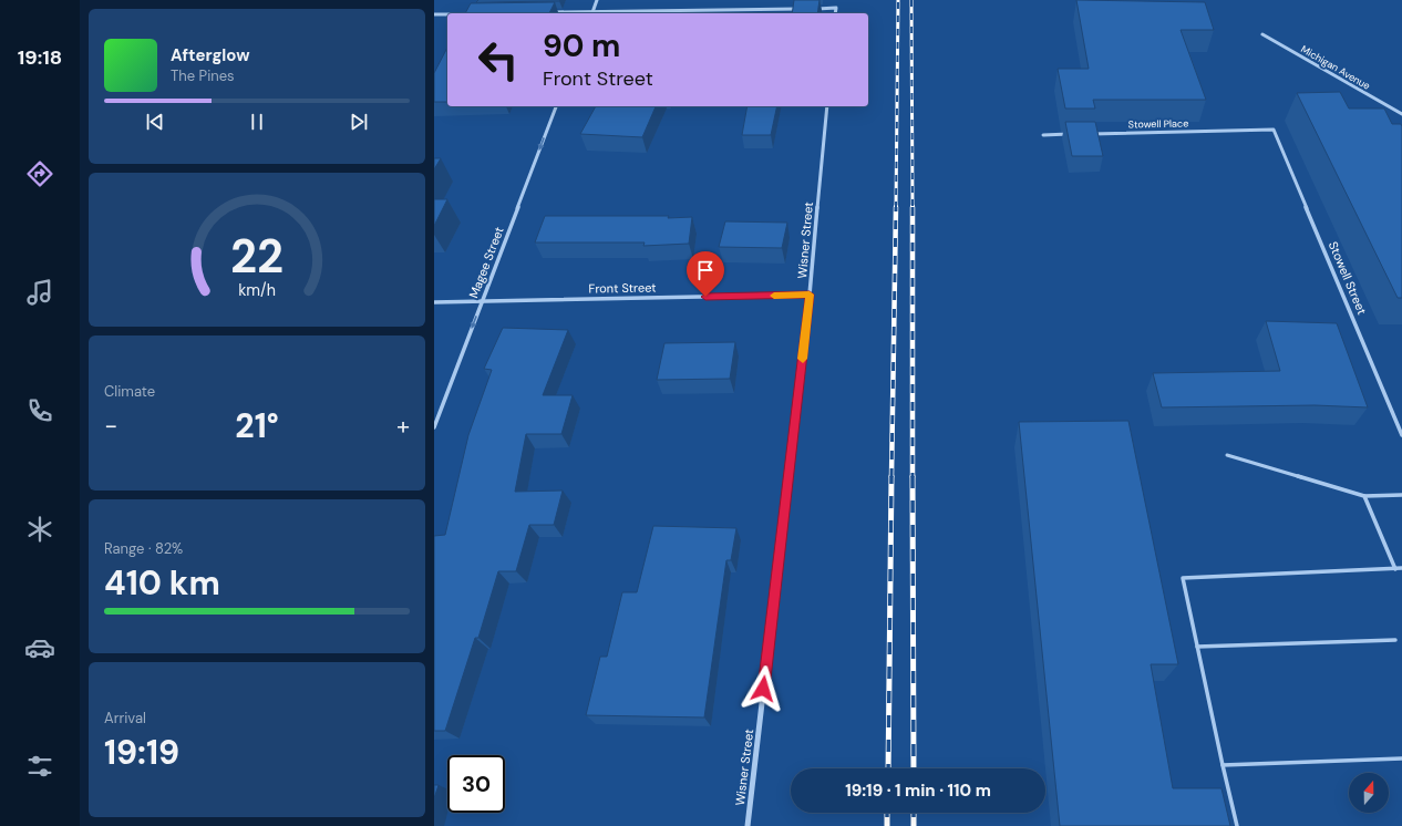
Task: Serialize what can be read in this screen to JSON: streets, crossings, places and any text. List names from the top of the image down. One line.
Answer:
{"streets":{"street":["Michigan Avenue","Stowell Place","Wisner Street","Magee Street","Stowell Street","Front Street"]},"crossings":[["Stowell Place","Stowell Street"],["Wisner Street","Front Street"],["Magee Street","Front Street"]],"one_way":["Magee Street"],"north":"top","page":{"tabs":"19:18","turn":["90 m","Front Street"],"song":["Afterglow","The Pines"],"tile":["Climate",["Range · 82%","410 km"],["Arrival","19:19"]],"heat":["−","21°","+"],"limit":"30","trip":"19:19 · 1 min · 110 m","gauge":["22","km/h"]}}
